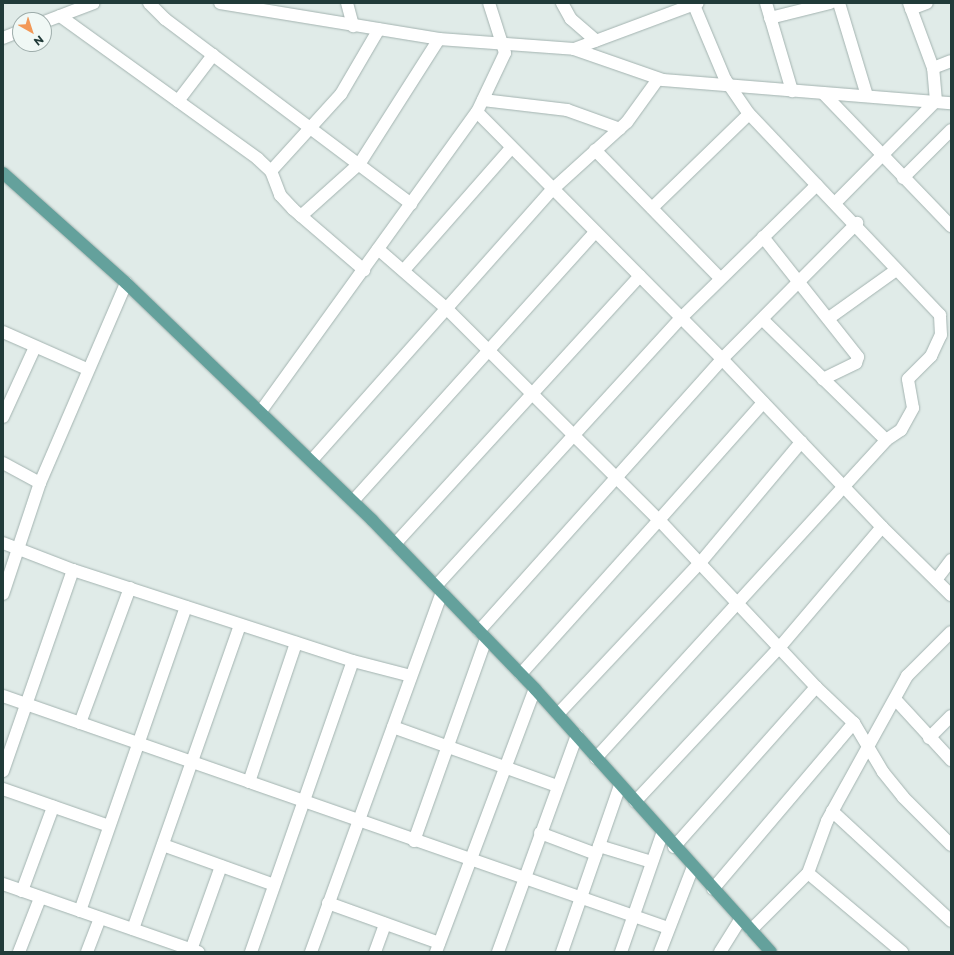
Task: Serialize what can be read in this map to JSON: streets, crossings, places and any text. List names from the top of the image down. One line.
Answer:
{"north":"bottom right"}
